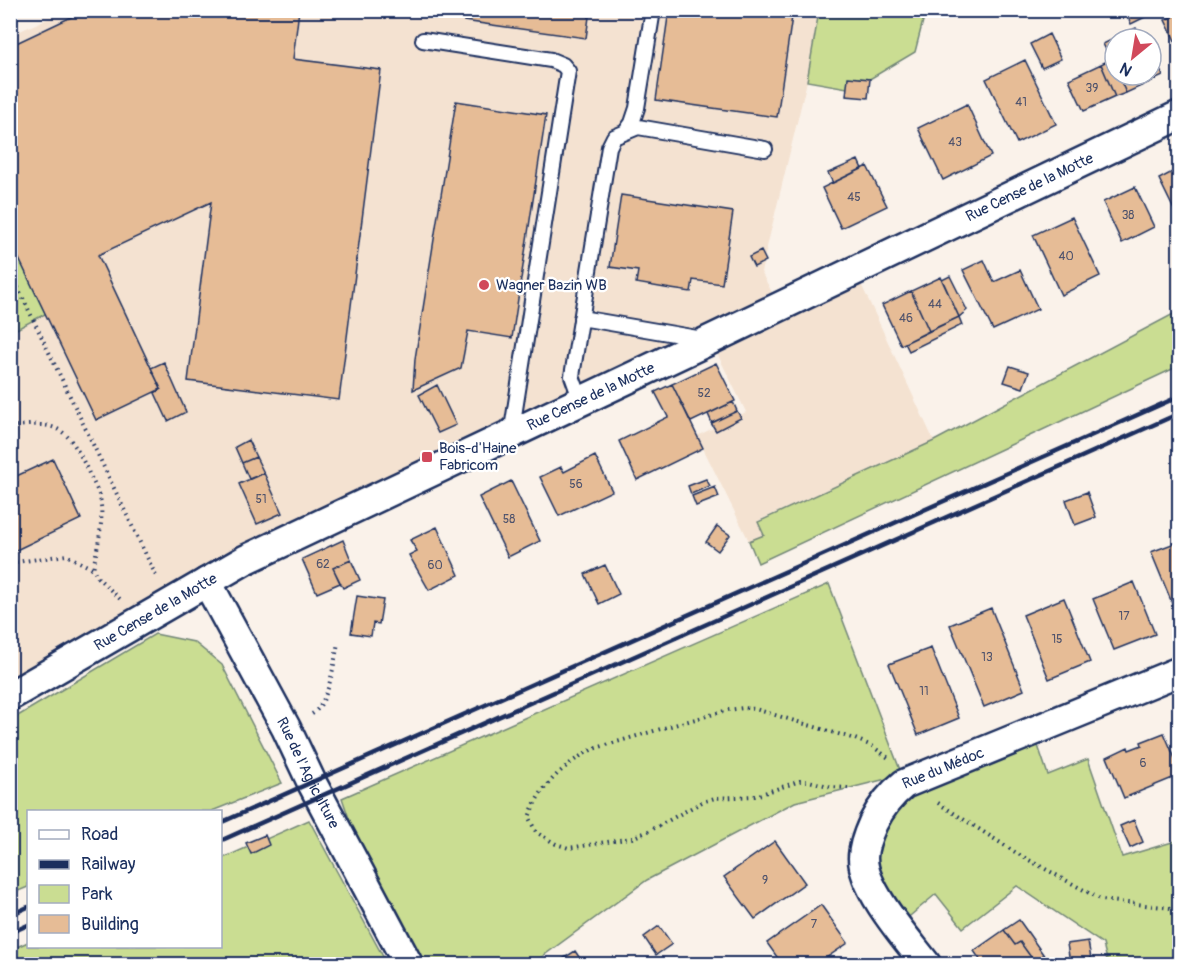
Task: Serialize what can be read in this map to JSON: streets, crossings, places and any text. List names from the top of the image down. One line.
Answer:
{"streets":{"street":["Rue Cense de la Motte","Rue du Médoc","Rue de l'Agriculture"]},"crossings":[["Rue Cense de la Motte","Rue de l'Agriculture"]],"places":{"other":["Wagner Bazin WB"],"transit":["Bois-d'Haine Fabricom"]},"house_numbers":["39","41","43","45","38","40","44","46","52","56","51","58","62","60","17","15","13","11","6","9","7"],"legend":["Road","Railway","Park","Building"],"north":"bottom left"}
